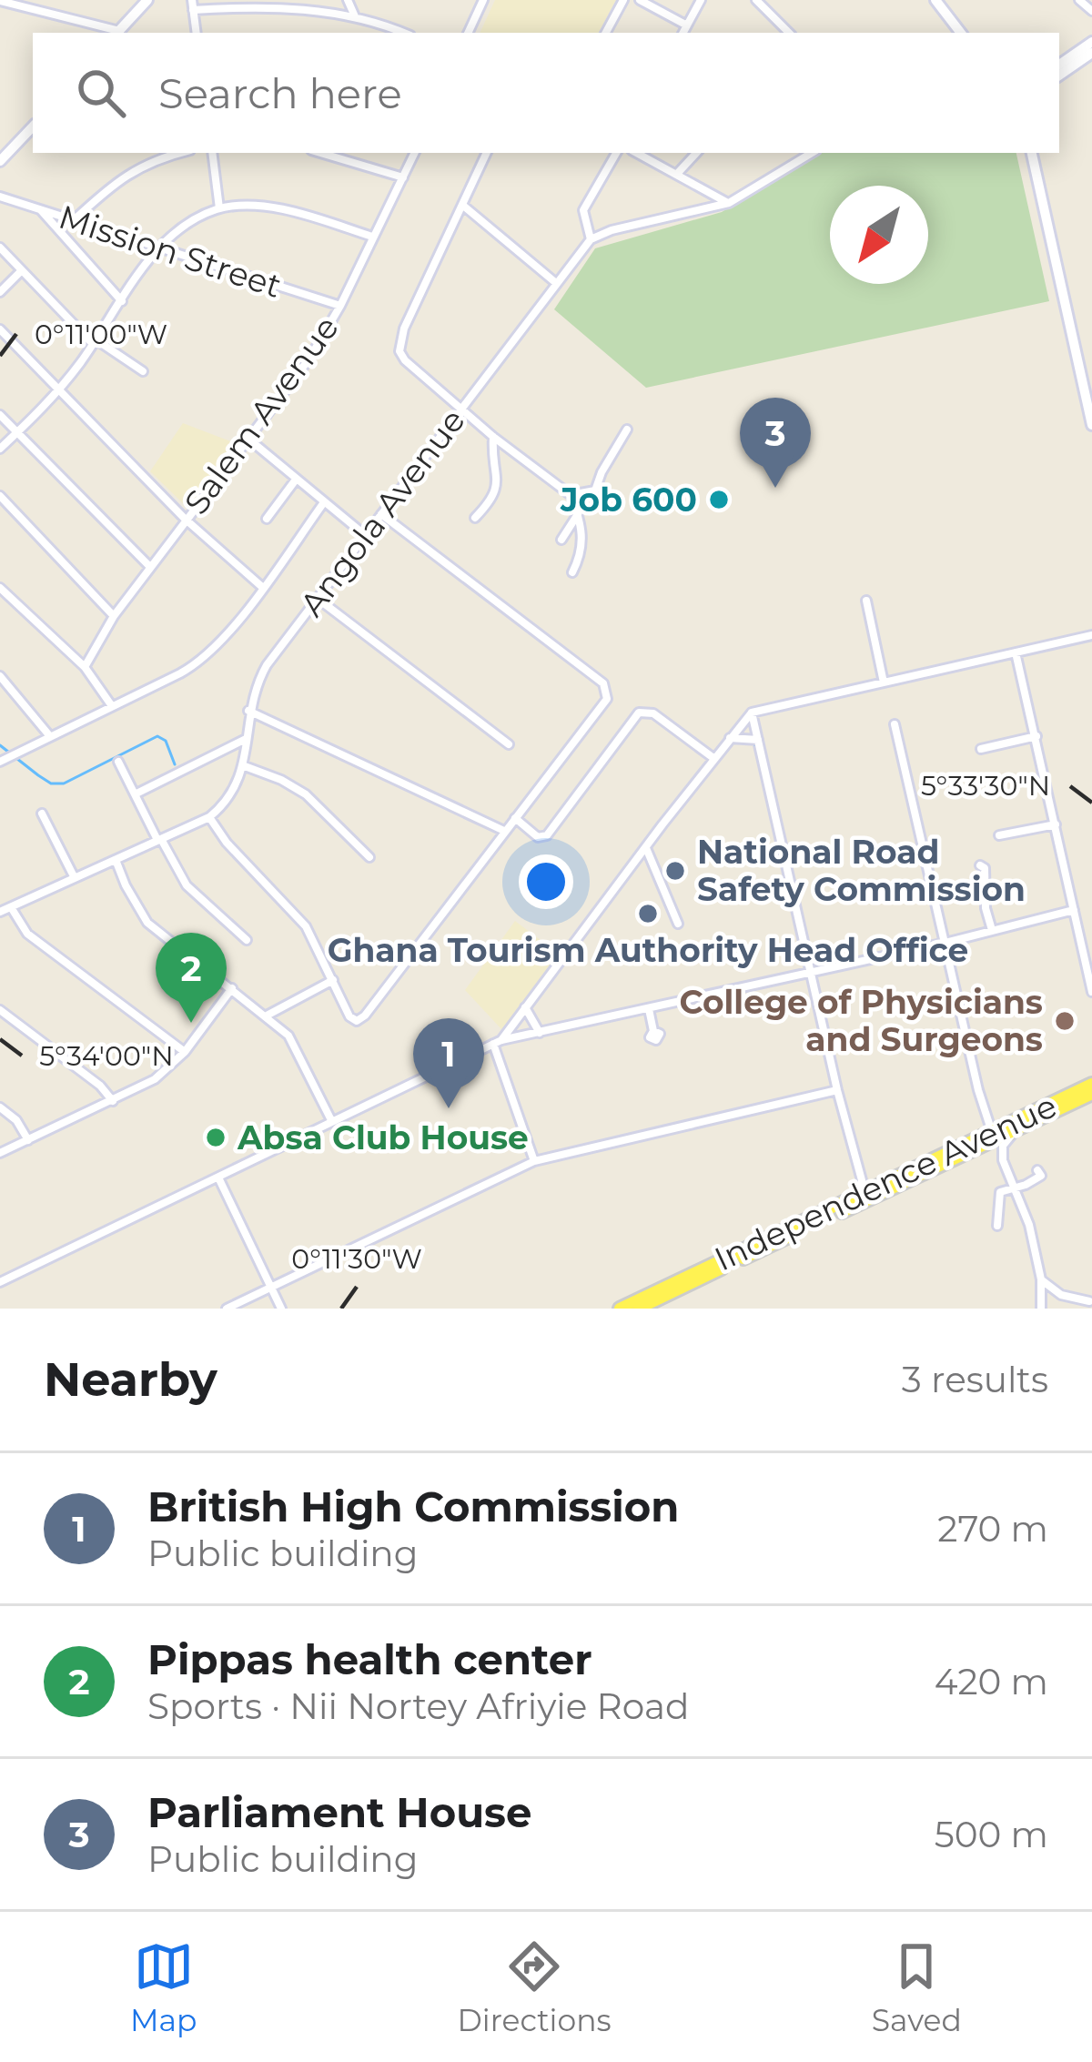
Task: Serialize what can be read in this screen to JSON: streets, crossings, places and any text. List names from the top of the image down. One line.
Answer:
{"streets":{"main road":["Independence Avenue"],"street":["Mission Street","Salem Avenue","Angola Avenue"]},"crossings":[["Mission Street","Salem Avenue"]],"places":["Job 600","National Road Safety Commission","Ghana Tourism Authority Head Office","College of Physicians and Surgeons","Absa Club House"],"north":"bottom left","page":{"search":"Search here","pins":["3","2","1"],"heading":["Nearby","3 results"],"list":[{"mark":"1","name":"British High Commission","note":"Public building","value":"270 m"},{"mark":"2","name":"Pippas health center","note":"Sports · Nii Nortey Afriyie Road","value":"420 m"},{"mark":"3","name":"Parliament House","note":"Public building","value":"500 m"}],"nav":["Map","Directions","Saved"]},"coordinates":["0°11'00\"W","5°33'30\"N","5°34'00\"N","0°11'30\"W"]}
